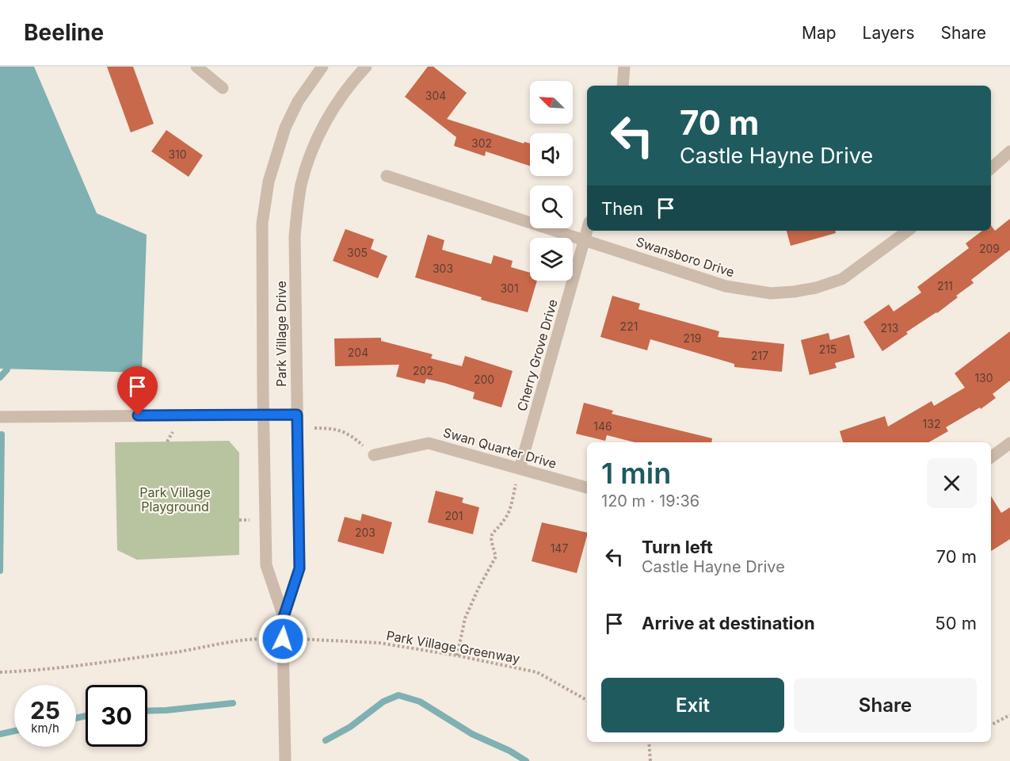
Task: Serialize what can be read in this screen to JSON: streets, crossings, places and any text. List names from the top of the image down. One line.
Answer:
{"streets":{"street":["Swansboro Drive","Park Village Drive","Cherry Grove Drive","Swan Quarter Drive"],"path":["Park Village Greenway"]},"crossings":[["Swansboro Drive","Cherry Grove Drive"],["Cherry Grove Drive","Swan Quarter Drive"]],"parks":["Park Village Playground"],"house_numbers":["304","302","310","209","305","303","211","301","221","213","219","215","204","217","202","130","200","132","146","201","203","147"],"north":"top left","page":{"header":"Beeline","nav":["Map","Layers","Share"],"turn":["70 m","Castle Hayne Drive"],"then":"Then","heading":["1 min","120 m · 19:36"],"list":[{"name":"Turn left","note":"Castle Hayne Drive","value":"70 m"},{"name":"Arrive at destination","value":"50 m"}],"buttons":["Exit","Share"],"speed":"25 km/h","limit":"30"}}
